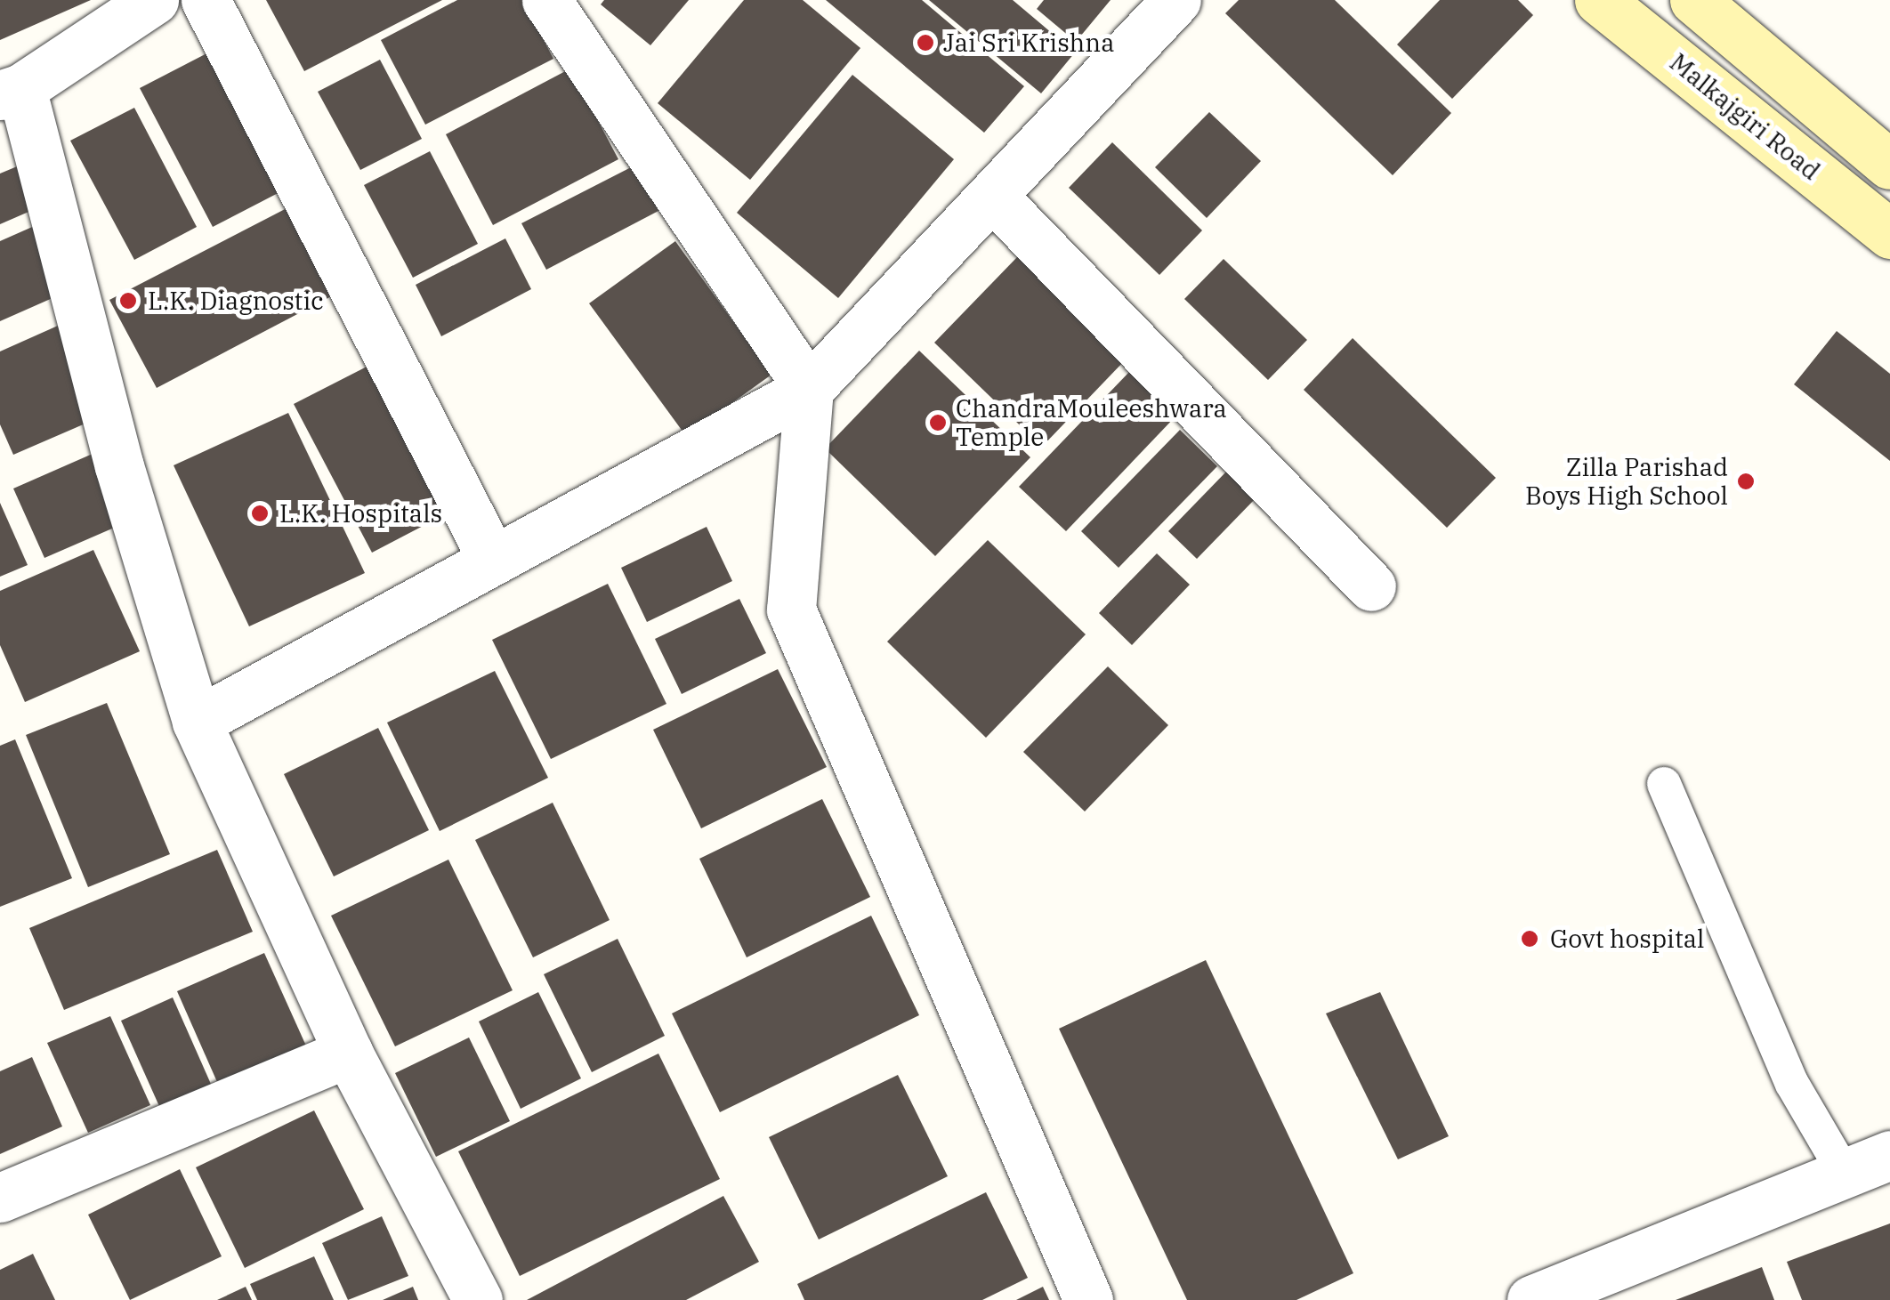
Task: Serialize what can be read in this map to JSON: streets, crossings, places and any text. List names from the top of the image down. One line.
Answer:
{"streets":{"main road":["Malkajgiri Road"]},"places":["Jai Sri Krishna","L.K. Diagnostic","ChandraMouleeshwara Temple","Zilla Parishad Boys High School","L.K. Hospitals","Govt hospital"]}
